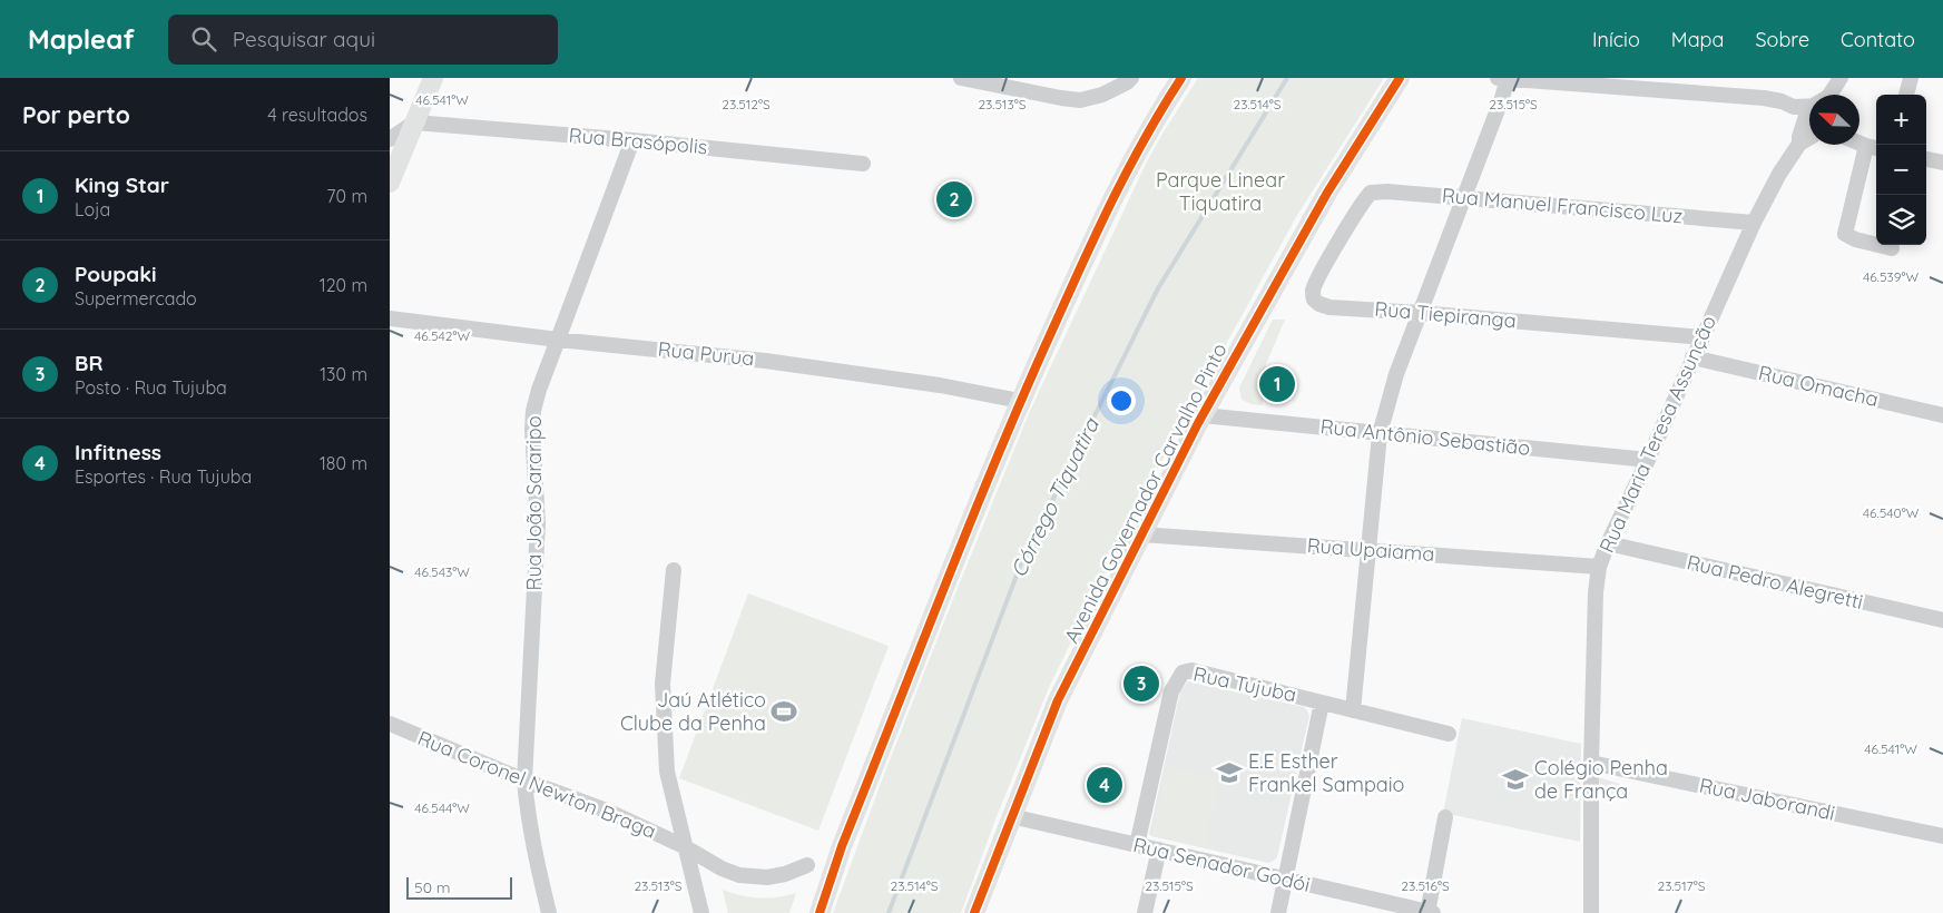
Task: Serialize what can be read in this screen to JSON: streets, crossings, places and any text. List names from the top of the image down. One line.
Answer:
{"streets":{"main road":["Avenida Governador Carvalho Pinto"],"street":["Rua Brasópolis","Rua Manuel Francisco Luz","Rua Tiepiranga","Rua Purua","Rua Omacha","Rua Maria Teresa Assunção","Rua Antônio Sebastião","Rua João Sararipo","Rua Upaiama","Rua Pedro Alegretti","Rua Tujuba","Rua Coronel Newton Braga","Rua Jaborandi","Rua Senador Godói"]},"crossings":[["Rua Brasópolis","Rua João Sararipo"],["Rua Manuel Francisco Luz","Rua Tiepiranga"],["Rua Manuel Francisco Luz","Rua Maria Teresa Assunção"],["Rua Tiepiranga","Rua Maria Teresa Assunção"],["Rua Purua","Rua João Sararipo"],["Rua Omacha","Rua Maria Teresa Assunção"],["Rua Maria Teresa Assunção","Rua Antônio Sebastião"],["Rua Maria Teresa Assunção","Rua Upaiama"],["Rua Maria Teresa Assunção","Rua Pedro Alegretti"],["Rua Maria Teresa Assunção","Rua Jaborandi"],["Rua Antônio Sebastião","Avenida Governador Carvalho Pinto"],["Avenida Governador Carvalho Pinto","Rua Upaiama"],["Avenida Governador Carvalho Pinto","Rua Senador Godói"],["Rua João Sararipo","Rua Coronel Newton Braga"],["Rua Tujuba","Rua Senador Godói"]],"water":["Córrego Tiquatira"],"parks":["Parque Linear Tiquatira"],"places":{"sports":["Jaú Atlético Clube da Penha"],"school or university":["E.E Esther Frankel Sampaio","Colégio Penha de França"]},"scale_bar":"50 m","north":"top left","page":{"header":"Mapleaf","search":"Pesquisar aqui","nav":["Início","Mapa","Sobre","Contato"],"heading":["Por perto","4 resultados"],"map_buttons":["+","−"],"list":[{"mark":"1","name":"King Star","note":"Loja","value":"70 m"},{"mark":"2","name":"Poupaki","note":"Supermercado","value":"120 m"},{"mark":"3","name":"BR","note":"Posto · Rua Tujuba","value":"130 m"},{"mark":"4","name":"Infitness","note":"Esportes · Rua Tujuba","value":"180 m"}],"pins":["2","1","3","4"],"scale":"50 m"},"coordinates":["46.541°W","23.512°S","23.513°S","23.514°S","23.515°S","46.539°W","46.542°W","46.540°W","46.543°W","46.544°W","23.516°S","23.517°S"]}
